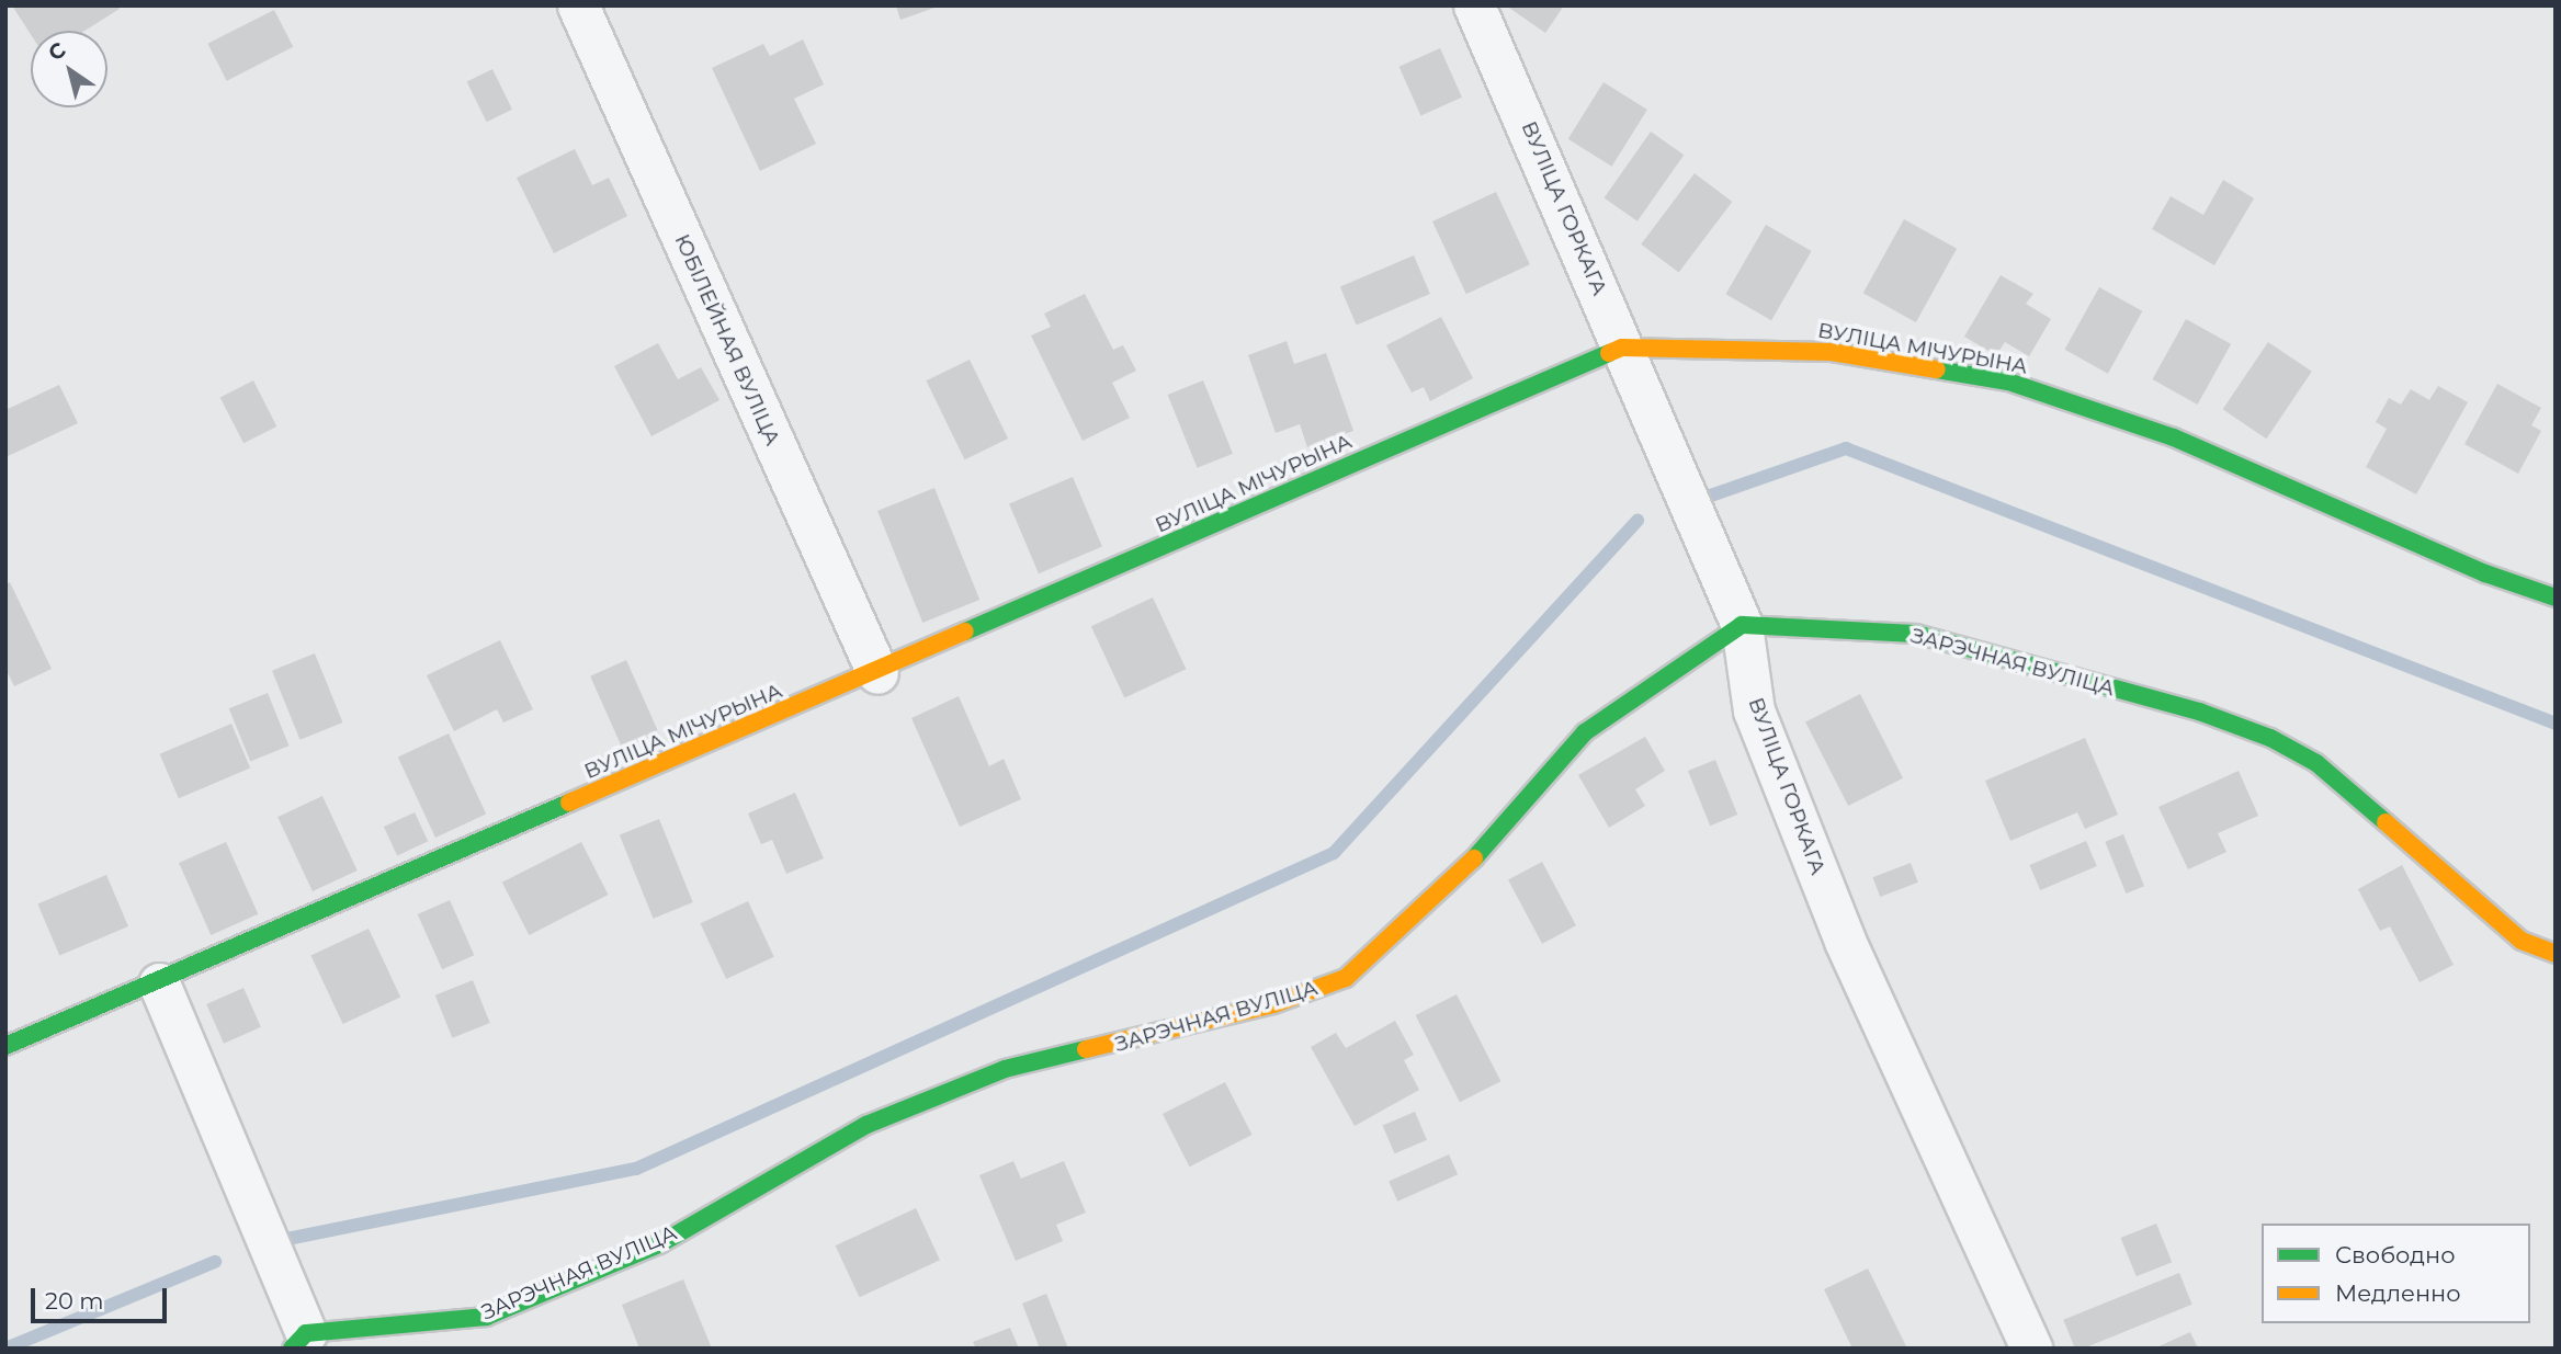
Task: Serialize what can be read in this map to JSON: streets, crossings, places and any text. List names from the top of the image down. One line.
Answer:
{"streets":{"street":["ВУЛІЦА ГОРКАГА","ЮБІЛЕЙНАЯ ВУЛІЦА","ВУЛІЦА МІЧУРЫНА","ЗАРЭЧНАЯ ВУЛІЦА"]},"crossings":[["ВУЛІЦА ГОРКАГА","ВУЛІЦА МІЧУРЫНА"],["ВУЛІЦА ГОРКАГА","ЗАРЭЧНАЯ ВУЛІЦА"],["ЮБІЛЕЙНАЯ ВУЛІЦА","ВУЛІЦА МІЧУРЫНА"],["ВУЛІЦА МІЧУРЫНА","ЗАРЭЧНАЯ ВУЛІЦА"]],"legend":["Свободно","Медленно"],"scale_bar":"20 m","north":"top left"}
